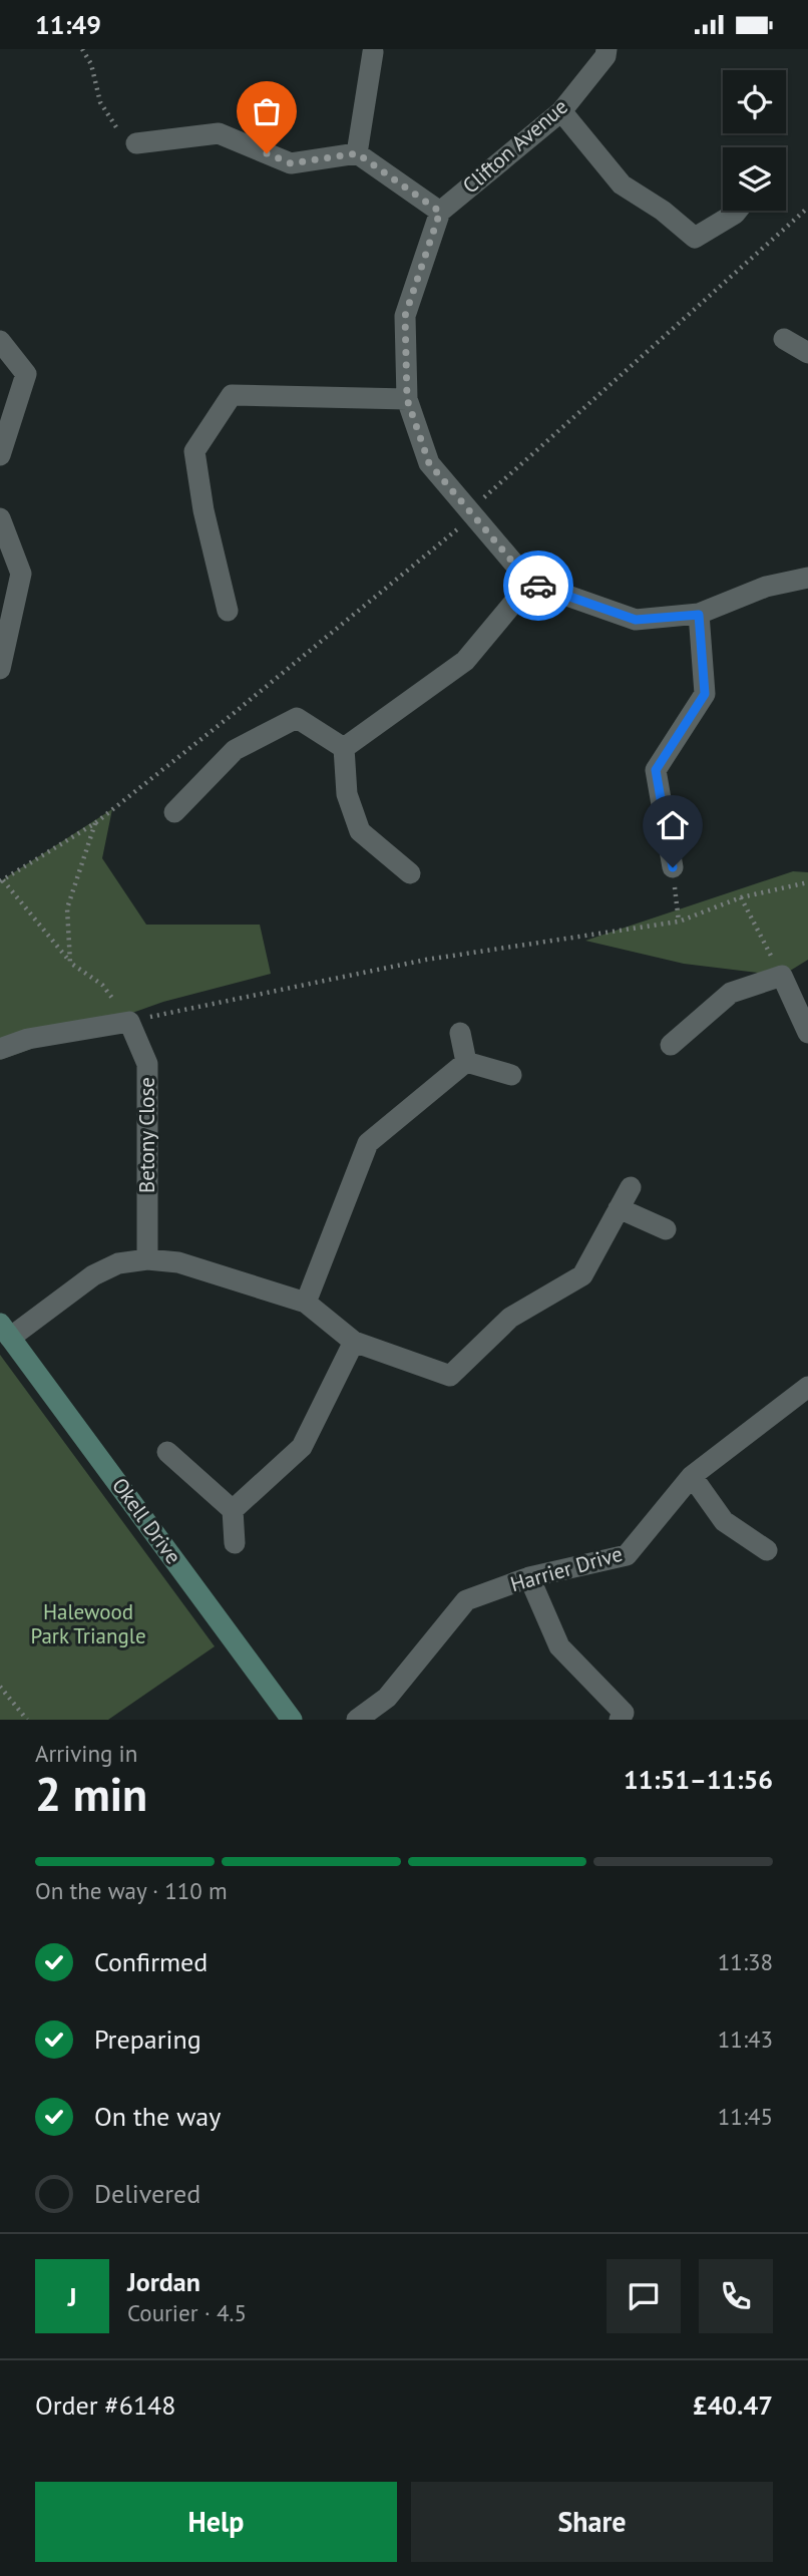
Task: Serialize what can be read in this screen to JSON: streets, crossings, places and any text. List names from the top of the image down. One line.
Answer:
{"streets":{"street":["Clifton Avenue","Betony Close","Okell Drive","Harrier Drive"]},"parks":["Halewood Park Triangle"],"page":{"status":"11:49","heading":["2 min","Arriving in","11:51–11:56"],"panel":["Jordan","Courier · 4.5","Order #6148","£40.47"],"bar":"On the way · 110 m","list":[["Confirmed","11:38"],["Preparing","11:43"],["On the way","11:45"],"Delivered"],"round":"J","buttons":["Help","Share"]}}
